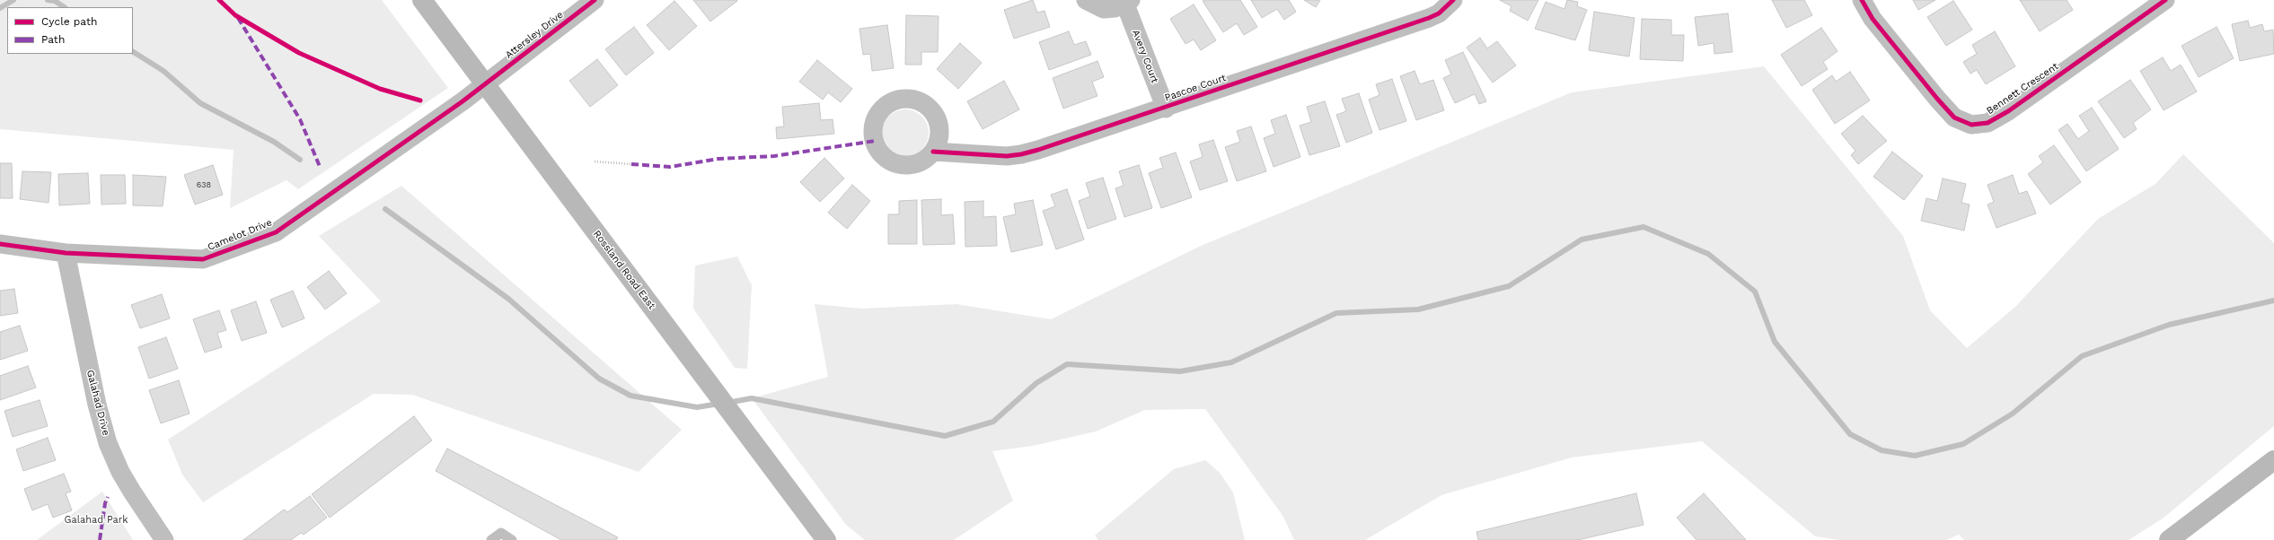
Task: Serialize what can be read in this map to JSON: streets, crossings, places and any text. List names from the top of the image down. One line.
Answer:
{"streets":{"main road":["Rossland Road East"],"street":["Attersley Drive","Avery Court","Pascoe Court","Bennett Crescent","Camelot Drive","Galahad Drive"]},"crossings":[["Attersley Drive","Camelot Drive"],["Attersley Drive","Rossland Road East"],["Avery Court","Pascoe Court"],["Camelot Drive","Rossland Road East"],["Camelot Drive","Galahad Drive"]],"parks":["Galahad Park"],"house_numbers":["638"],"legend":["Cycle path","Path"]}
